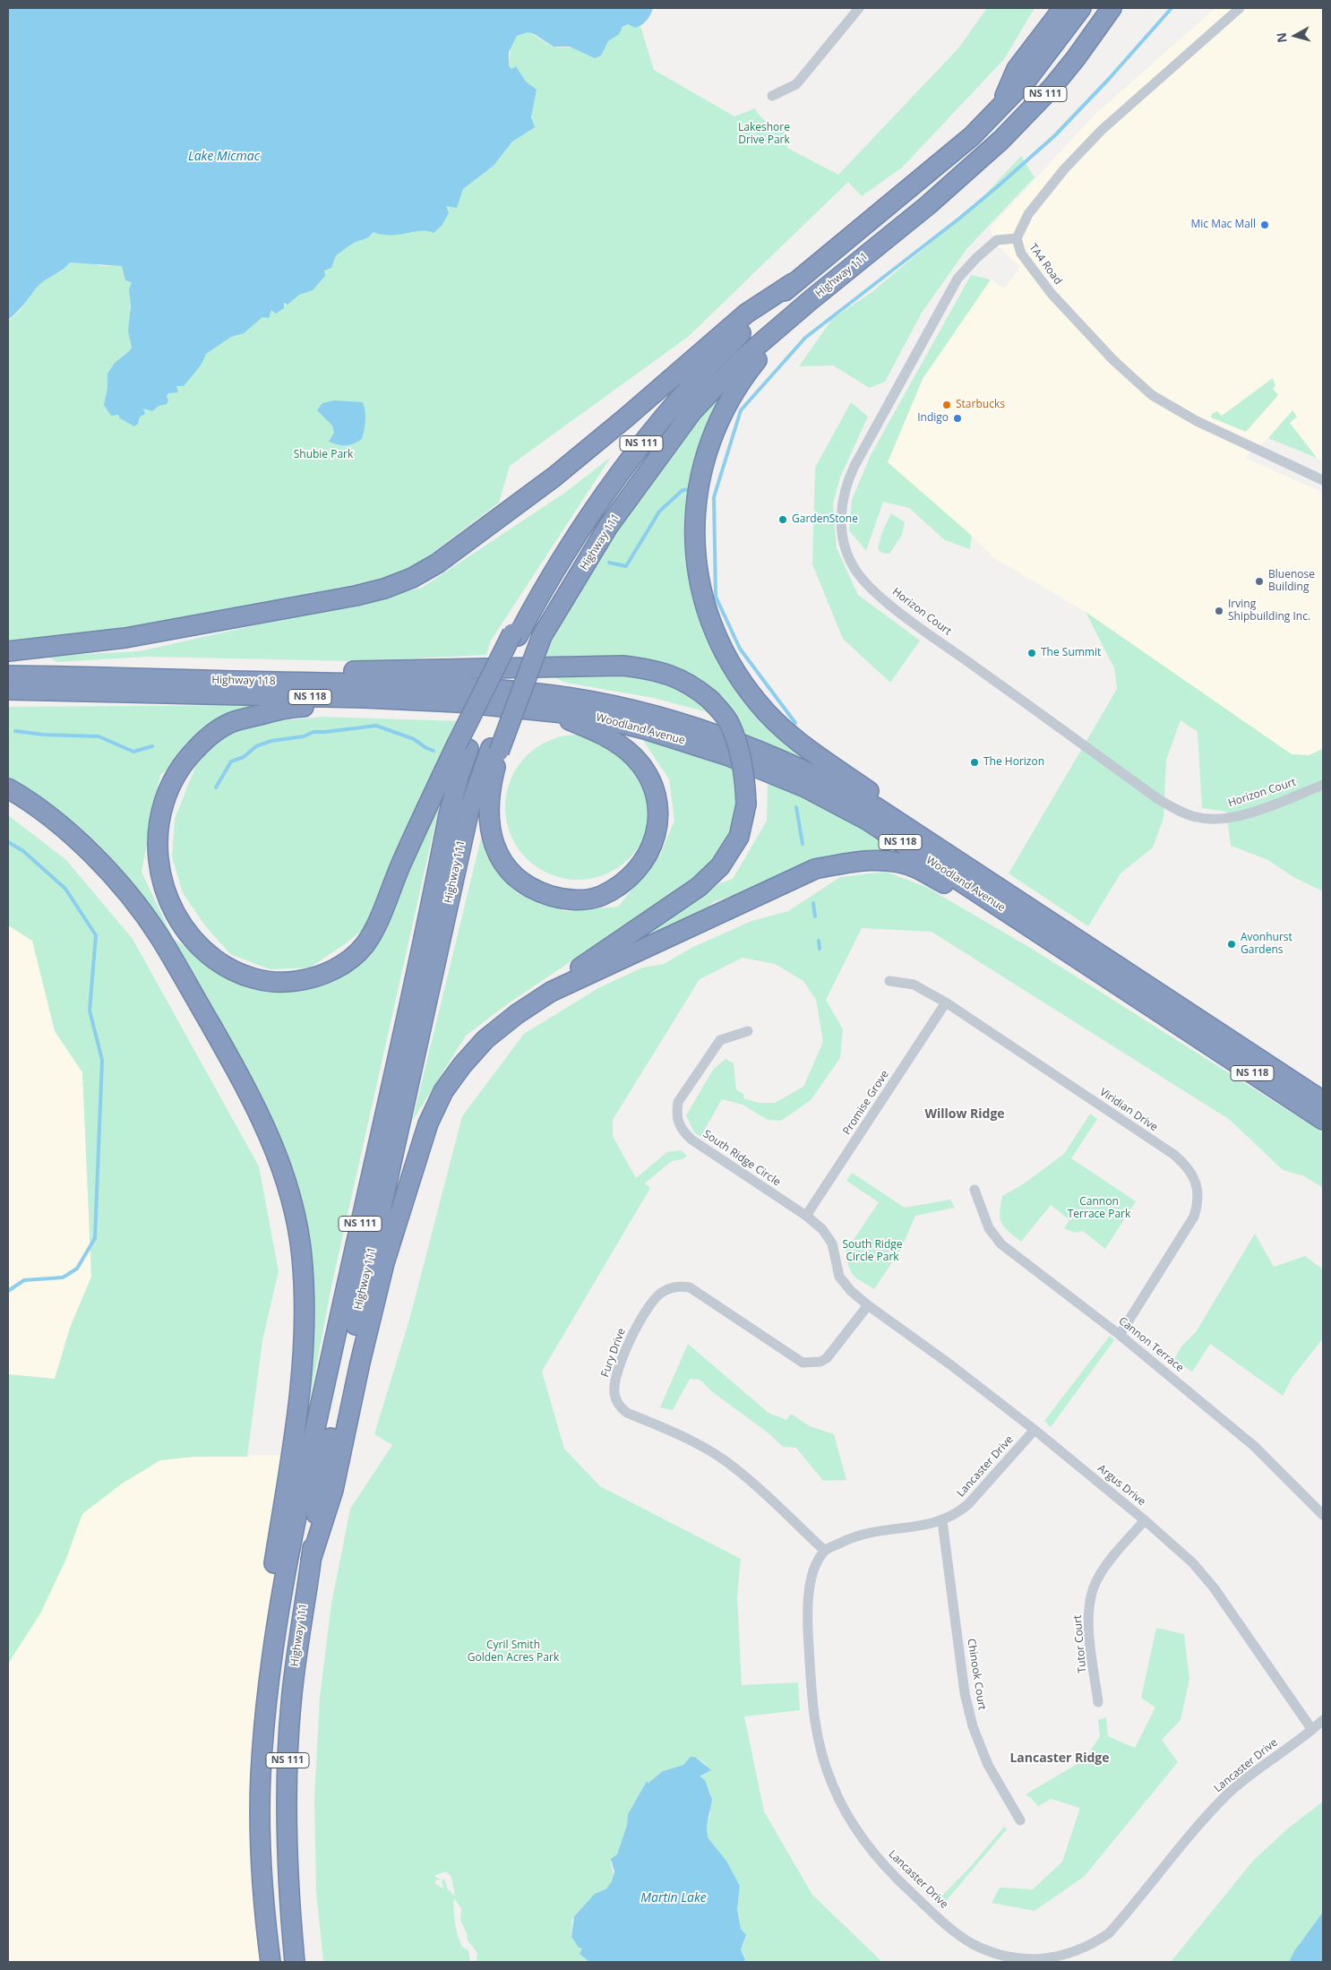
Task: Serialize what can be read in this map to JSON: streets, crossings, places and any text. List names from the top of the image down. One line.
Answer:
{"streets":{"highway":["NS 111","Highway 111","Highway 118","NS 118","Woodland Avenue"],"street":["TA4 Road","Horizon Court","Promise Grove","Viridian Drive","South Ridge Circle","Cannon Terrace","Fury Drive","Lancaster Drive","Argus Drive","Tutor Court","Chinook Court"]},"crossings":[["TA4 Road","Horizon Court"],["Highway 118","Woodland Avenue"],["Promise Grove","Viridian Drive"],["Promise Grove","South Ridge Circle"],["Viridian Drive","Cannon Terrace"],["South Ridge Circle","Fury Drive"],["South Ridge Circle","Argus Drive"],["Fury Drive","Lancaster Drive"],["Fury Drive","Argus Drive"],["Lancaster Drive","Argus Drive"],["Lancaster Drive","Chinook Court"],["Argus Drive","Tutor Court"]],"districts":["Willow Ridge","Lancaster Ridge"],"water":["Lake Micmac","Martin Lake"],"parks":["Lakeshore Drive Park","Shubie Park","Cannon Terrace Park","South Ridge Circle Park","Cyril Smith Golden Acres Park"],"places":["Mic Mac Mall","Starbucks","Indigo","GardenStone","Bluenose Building","Irving Shipbuilding Inc.","The Summit","The Horizon","Avonhurst Gardens"],"north":"left"}
